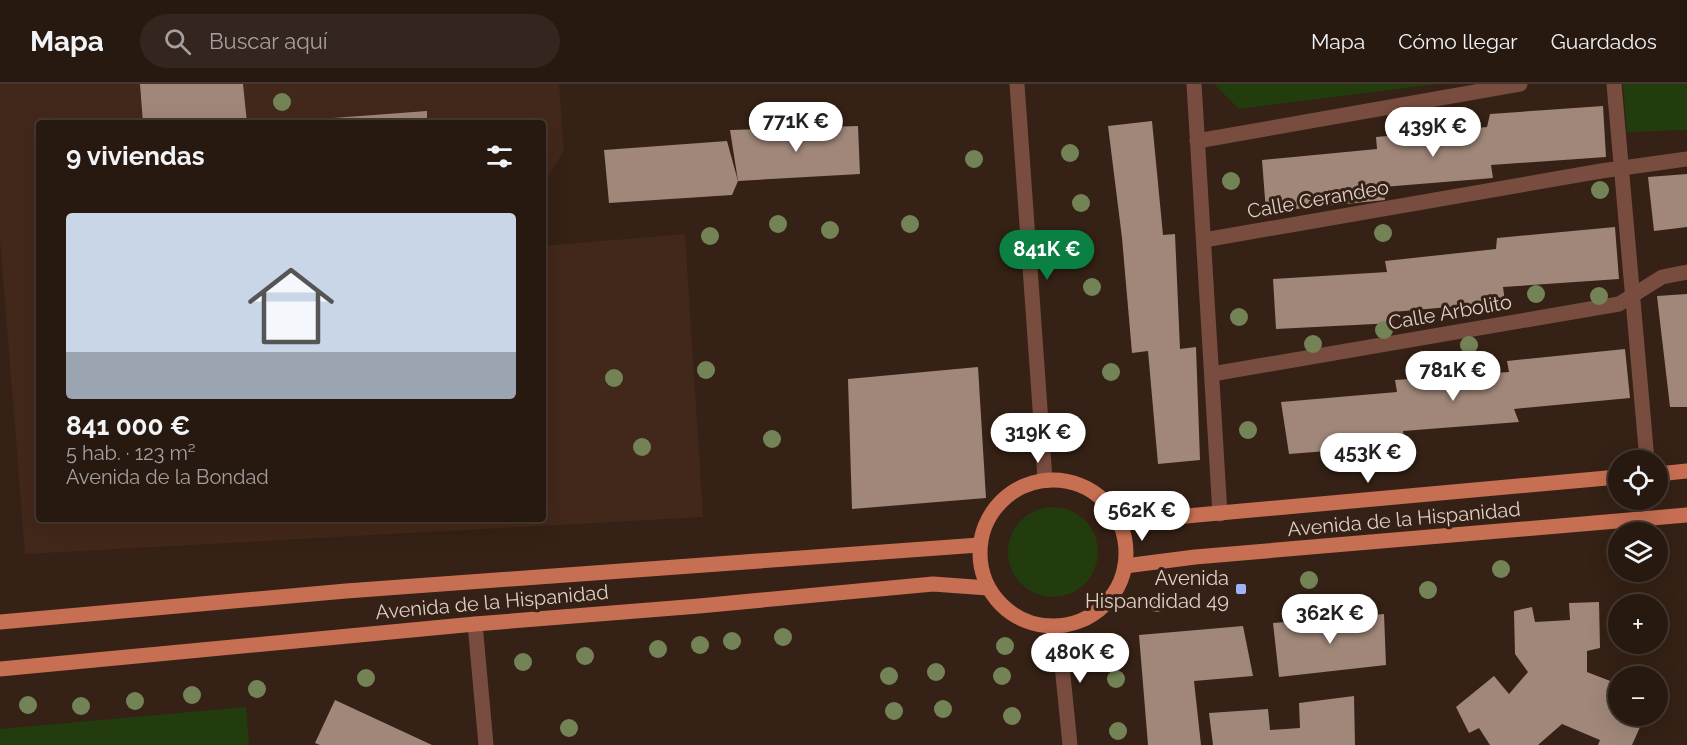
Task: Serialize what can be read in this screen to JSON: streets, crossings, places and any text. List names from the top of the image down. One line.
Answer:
{"streets":{"main road":["Avenida de la Hispanidad"],"street":["Calle Cerandeo","Calle Arbolito"]},"places":{"transit":["Avenida Hispandidad 49"]},"page":{"header":"Mapa","search":"Buscar aquí","nav":["Mapa","Cómo llegar","Guardados"],"price":["771K €","439K €","841K €","781K €","319K €","453K €","562K €","362K €","480K €"],"heading":"9 viviendas","list":[{"name":"841 000 €","note":"5 hab. · 123 m² · Avenida de la Bondad"}],"map_buttons":["+","−"]}}
